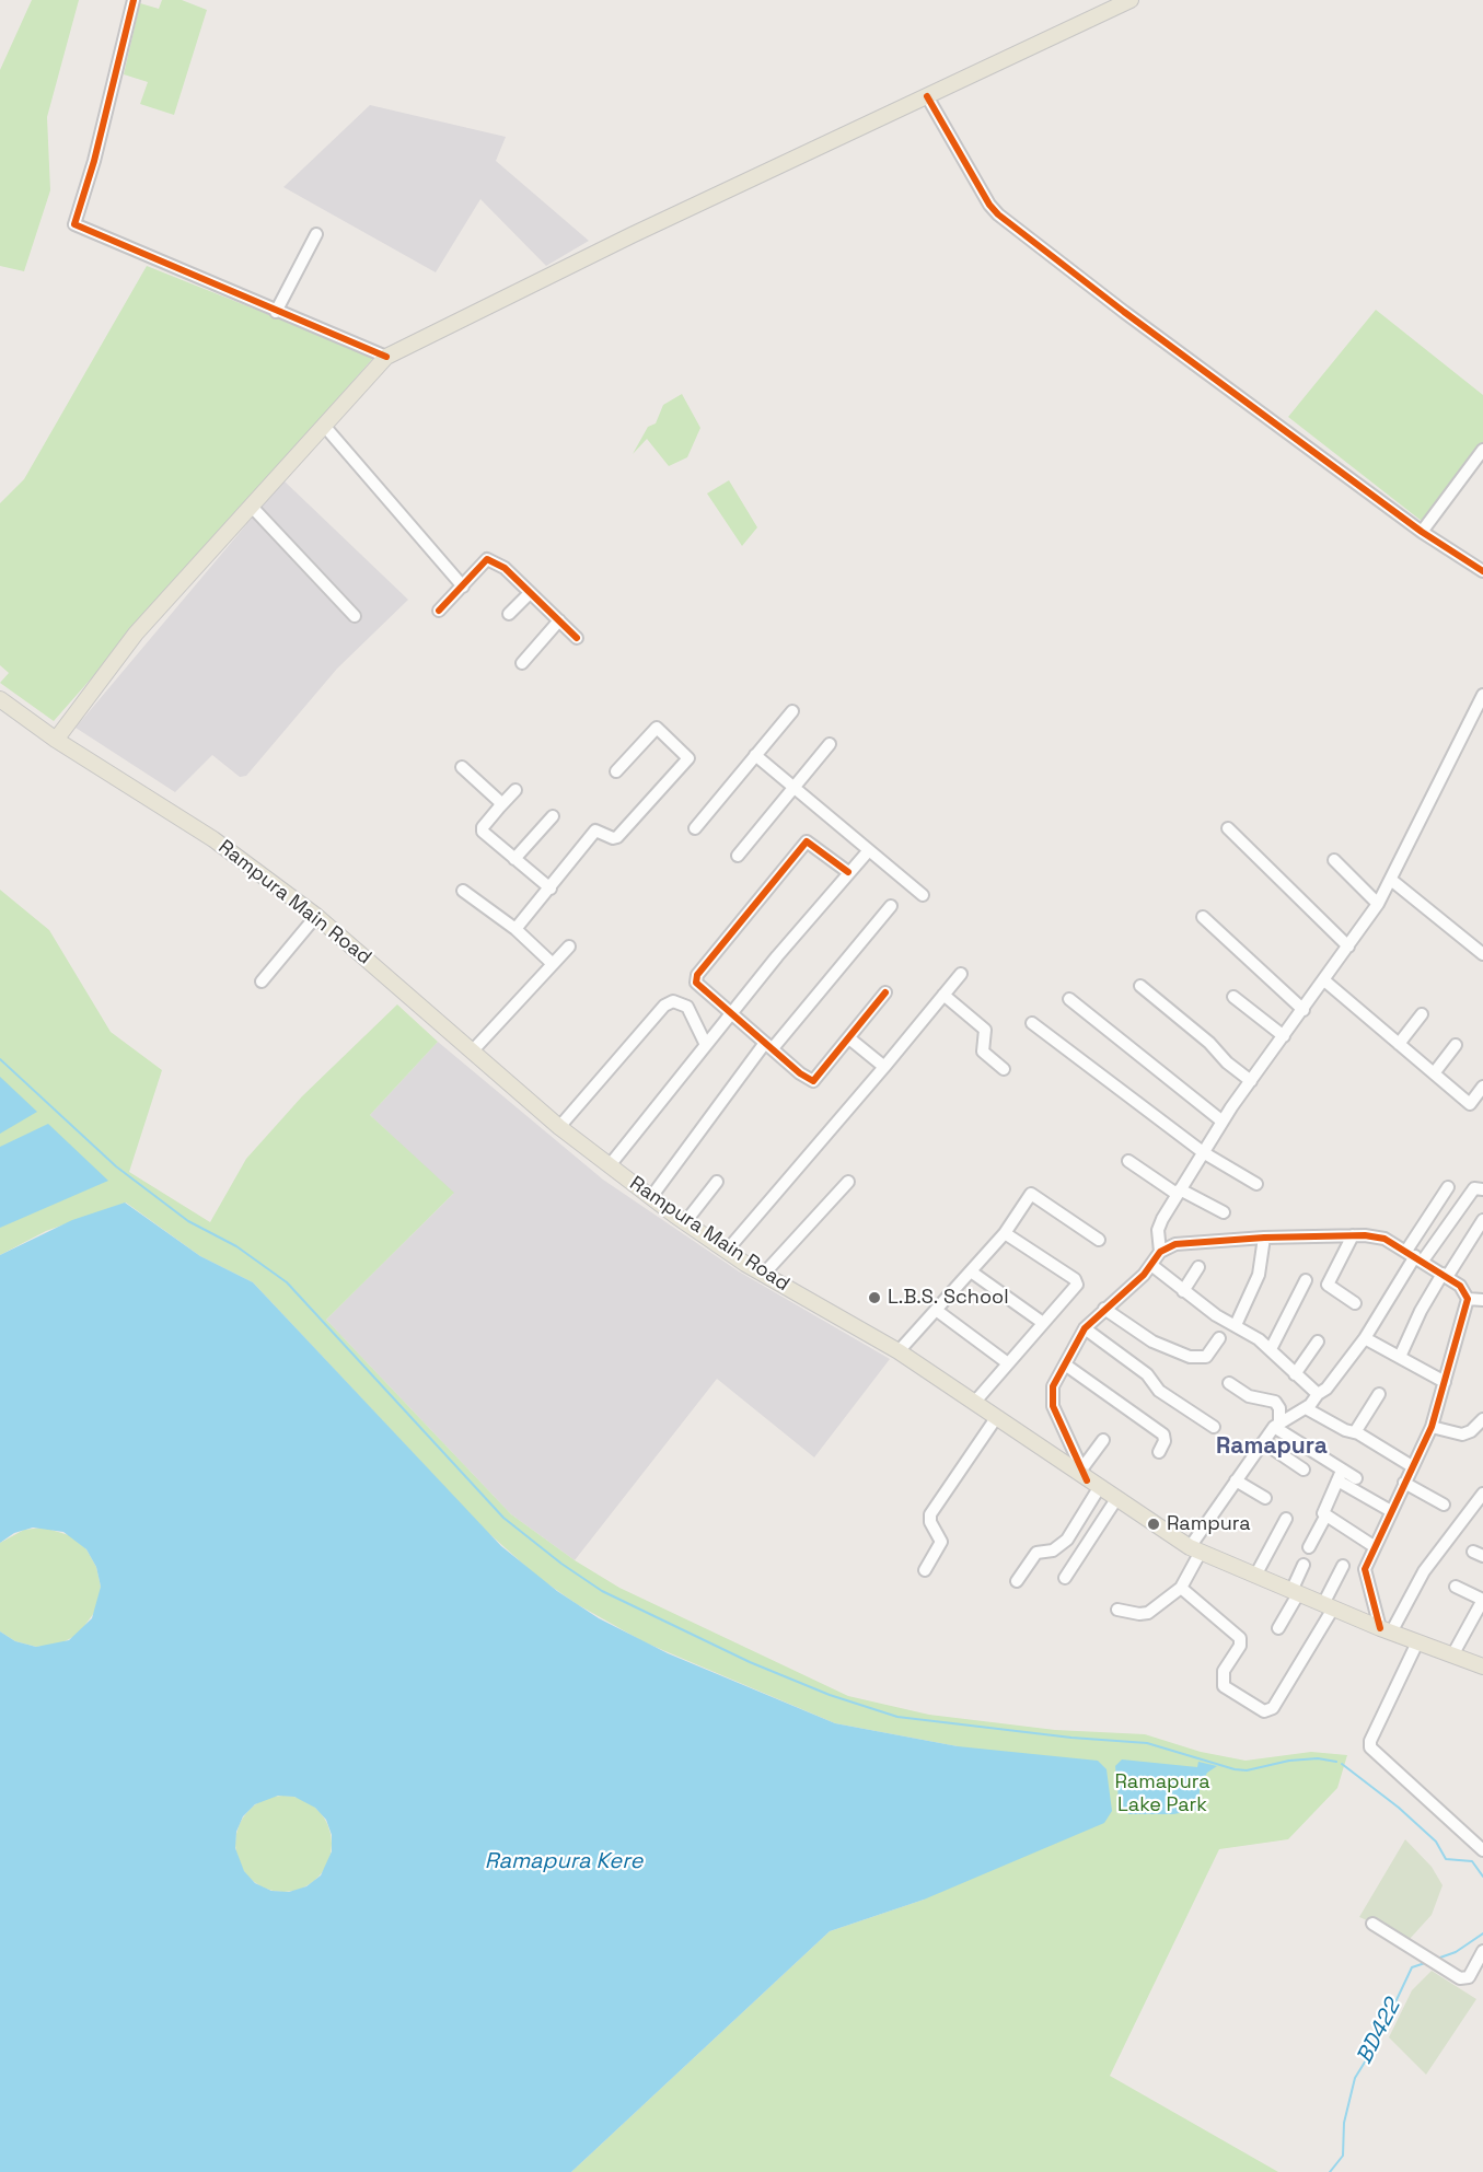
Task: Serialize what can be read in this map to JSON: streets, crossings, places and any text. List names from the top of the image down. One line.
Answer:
{"streets":{"main road":["Rampura Main Road"]},"districts":["Ramapura"],"water":["Ramapura Kere","BD422"],"parks":["Ramapura Lake Park"],"places":["L.B.S. School","Rampura"]}
